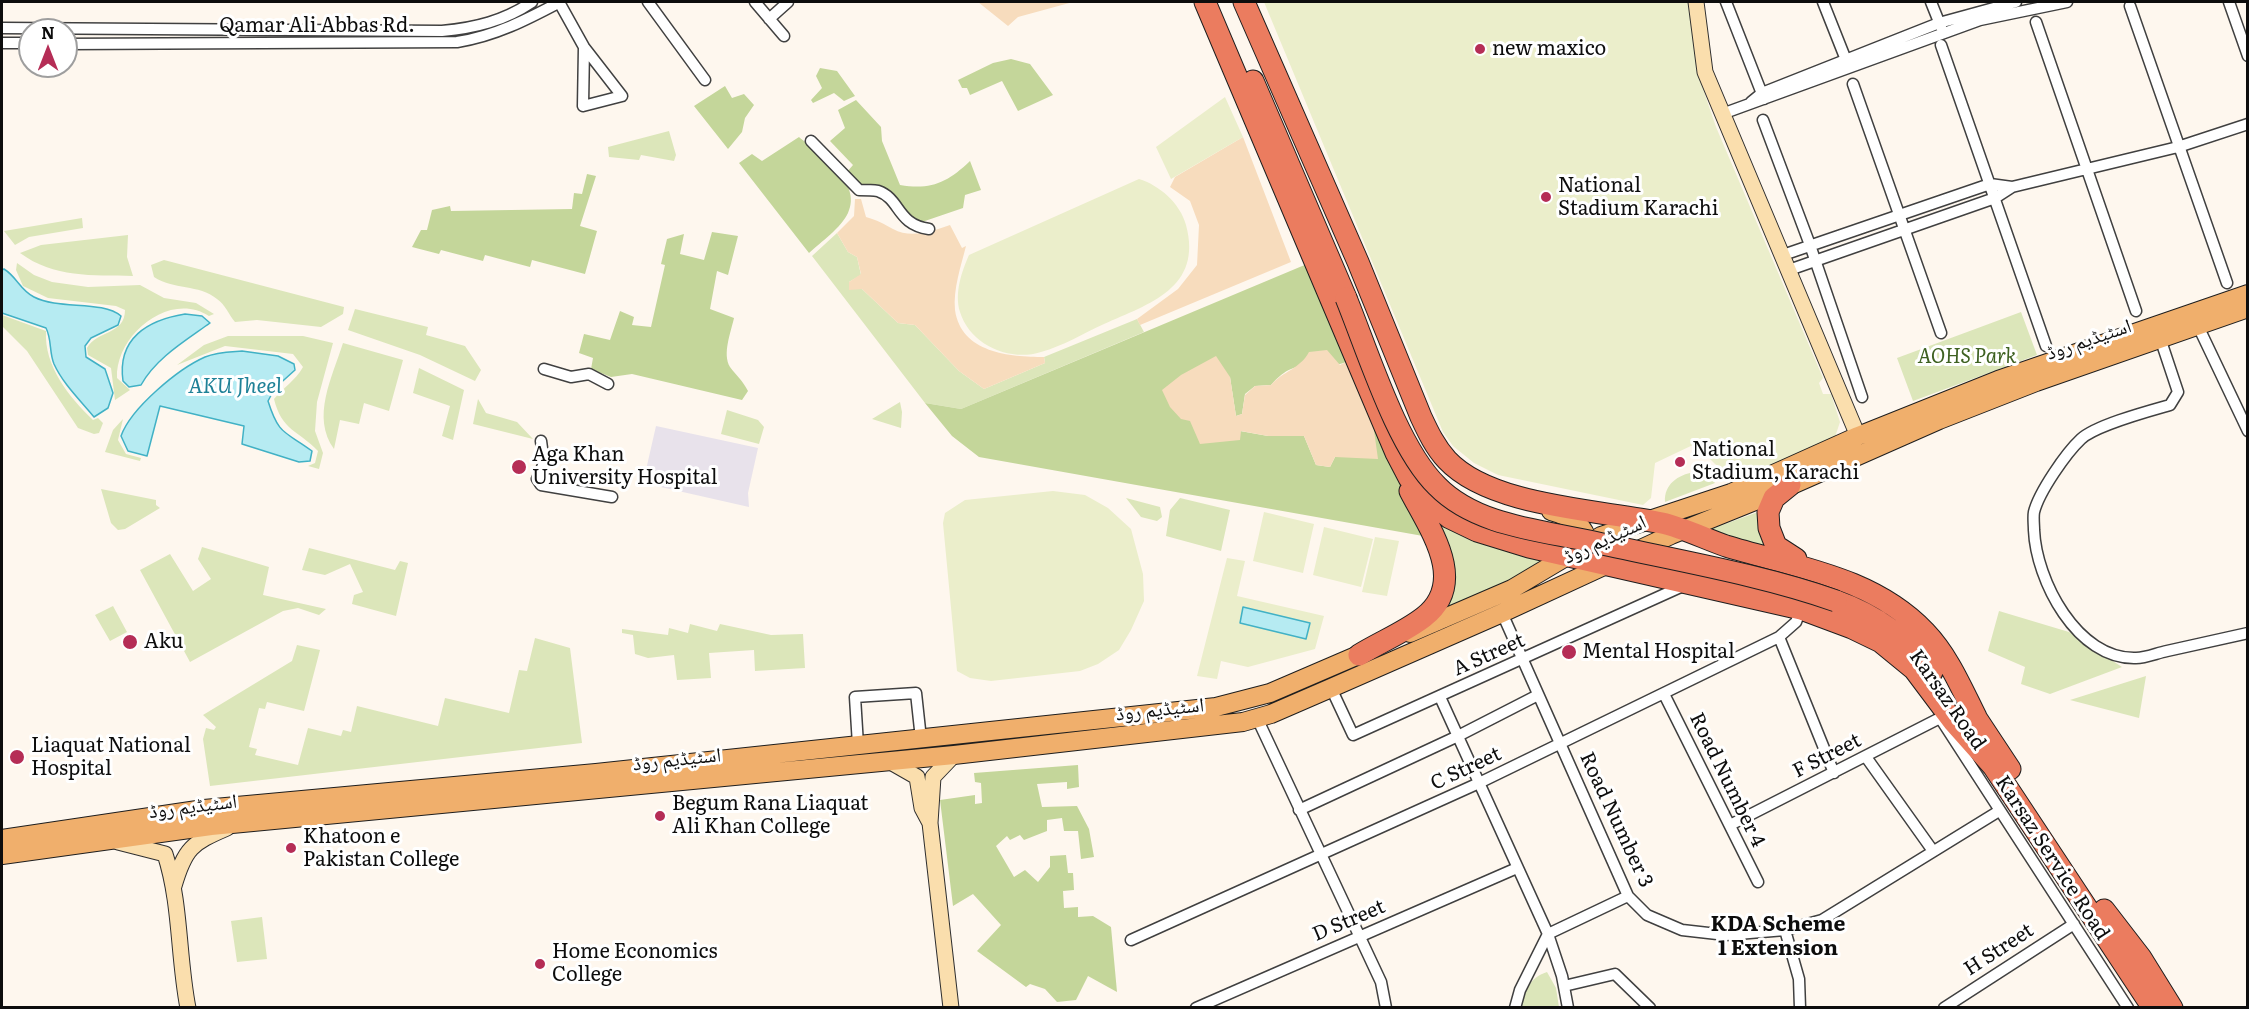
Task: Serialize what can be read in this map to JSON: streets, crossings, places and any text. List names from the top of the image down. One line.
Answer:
{"streets":{"highway":["Karsaz Road"],"main road":["اسٹیڈیم روڈ"],"street":["Qamar Ali Abbas Rd.","A Street","F Street","C Street","Road Number 4","Road Number 3","Karsaz Service Road","D Street","H Street"]},"crossings":[["اسٹیڈیم روڈ","A Street"],["اسٹیڈیم روڈ","Road Number 3"],["A Street","Road Number 3"],["F Street","Road Number 4"],["F Street","Karsaz Service Road"],["C Street","Road Number 4"],["C Street","Road Number 3"],["Road Number 3","Karsaz Service Road"],["Karsaz Service Road","H Street"]],"districts":["KDA Scheme 1 Extension"],"water":["AKU Jheel"],"parks":["AOHS Park"],"places":["new maxico","National Stadium Karachi","National Stadium, Karachi","Aga Khan University Hospital","Aku","Mental Hospital","Liaquat National Hospital","Begum Rana Liaquat Ali Khan College","Khatoon e Pakistan College","Home Economics College"],"north":"top"}
